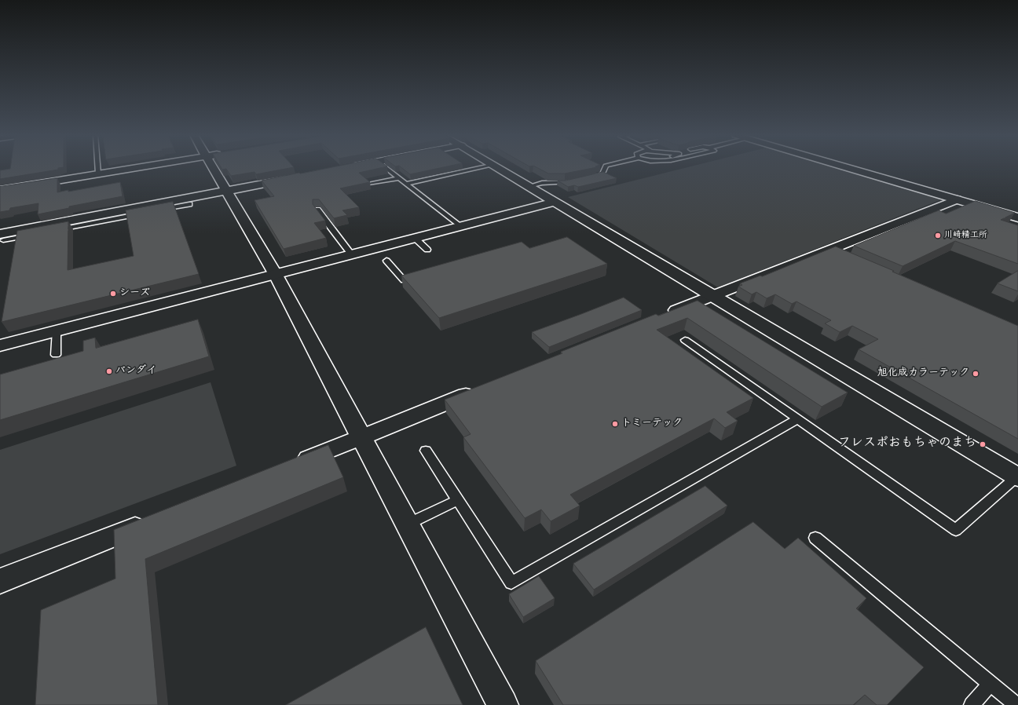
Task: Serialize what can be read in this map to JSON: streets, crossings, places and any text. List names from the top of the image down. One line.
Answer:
{"places":["川崎精工所","シーズ","バンダイ","旭化成カラーテック","トミーテック","フレスポおもちゃのまち"]}
